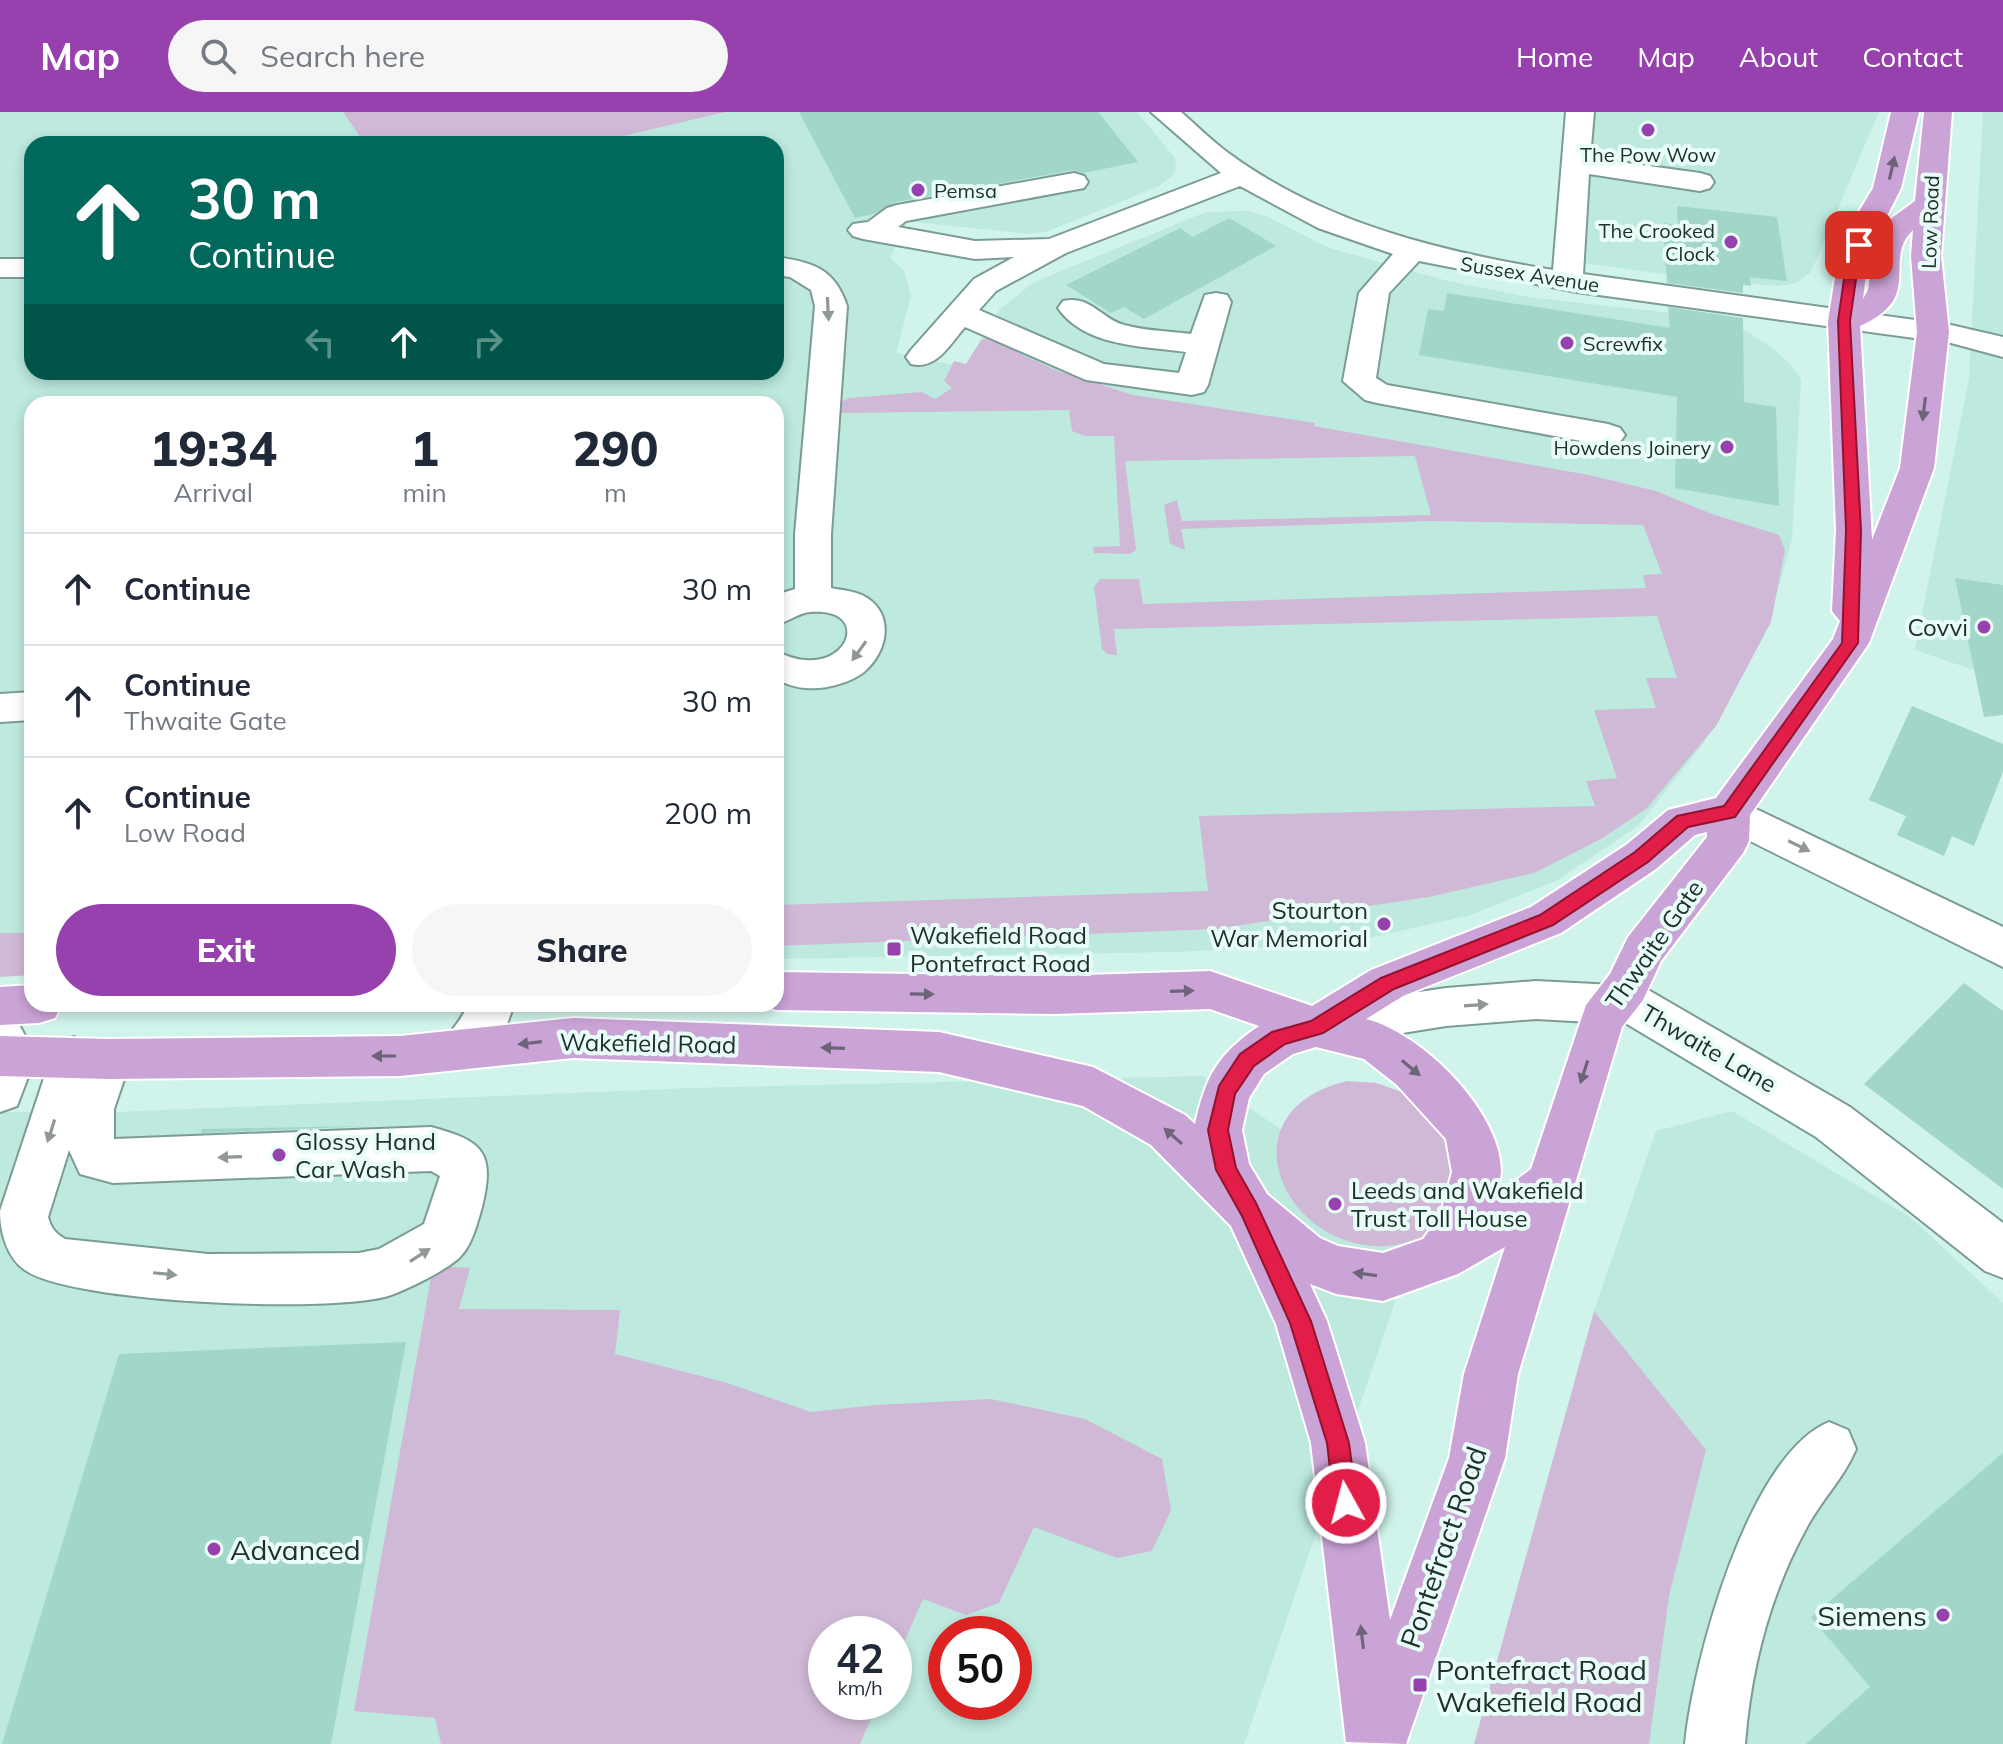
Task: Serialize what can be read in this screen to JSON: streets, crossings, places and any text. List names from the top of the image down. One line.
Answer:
{"streets":{"main road":["Low Road","Thwaite Gate","Wakefield Road","Pontefract Road"],"street":["Sussex Avenue","Thwaite Lane"]},"crossings":[["Low Road","Sussex Avenue"],["Low Road","Thwaite Gate"],["Sussex Avenue","Thwaite Gate"],["Thwaite Gate","Thwaite Lane"],["Thwaite Gate","Pontefract Road"],["Wakefield Road","Thwaite Lane"],["Wakefield Road","Pontefract Road"],["Thwaite Lane","Pontefract Road"]],"one_way":["Thwaite Lane","Pontefract Road"],"places":{"other":["The Pow Wow","Pemsa","The Crooked Clock","Screwfix","Howdens Joinery","Covvi","Stourton War Memorial","Glossy Hand Car Wash","Leeds and Wakefield Trust Toll House","Advanced","Siemens"],"transit":["Wakefield Road Pontefract Road","Pontefract Road Wakefield Road"]},"page":{"header":"Map","search":"Search here","nav":["Home","Map","About","Contact"],"turn":["30 m","Continue"],"eta":["19:34","Arrival","1","min","290","m"],"list":[{"name":"Continue","value":"30 m"},{"name":"Continue","note":"Thwaite Gate","value":"30 m"},{"name":"Continue","note":"Low Road","value":"200 m"}],"buttons":["Exit","Share"],"speed":"42 km/h","limit":"50"}}
